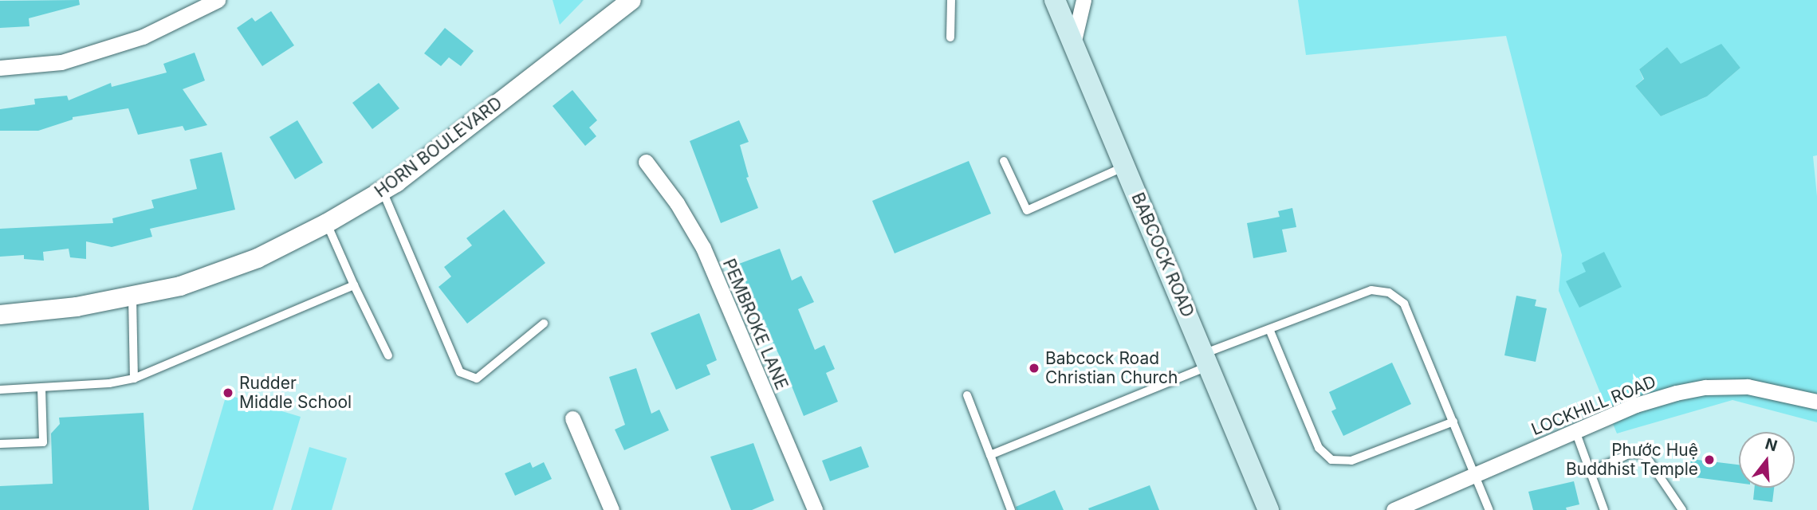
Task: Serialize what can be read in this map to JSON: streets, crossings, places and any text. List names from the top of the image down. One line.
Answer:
{"streets":{"main road":["BABCOCK ROAD"],"street":["HORN BOULEVARD","PEMBROKE LANE","LOCKHILL ROAD"]},"places":["Babcock Road Christian Church","Rudder Middle School","Phước Huệ Buddhist Temple"],"north":"top"}
